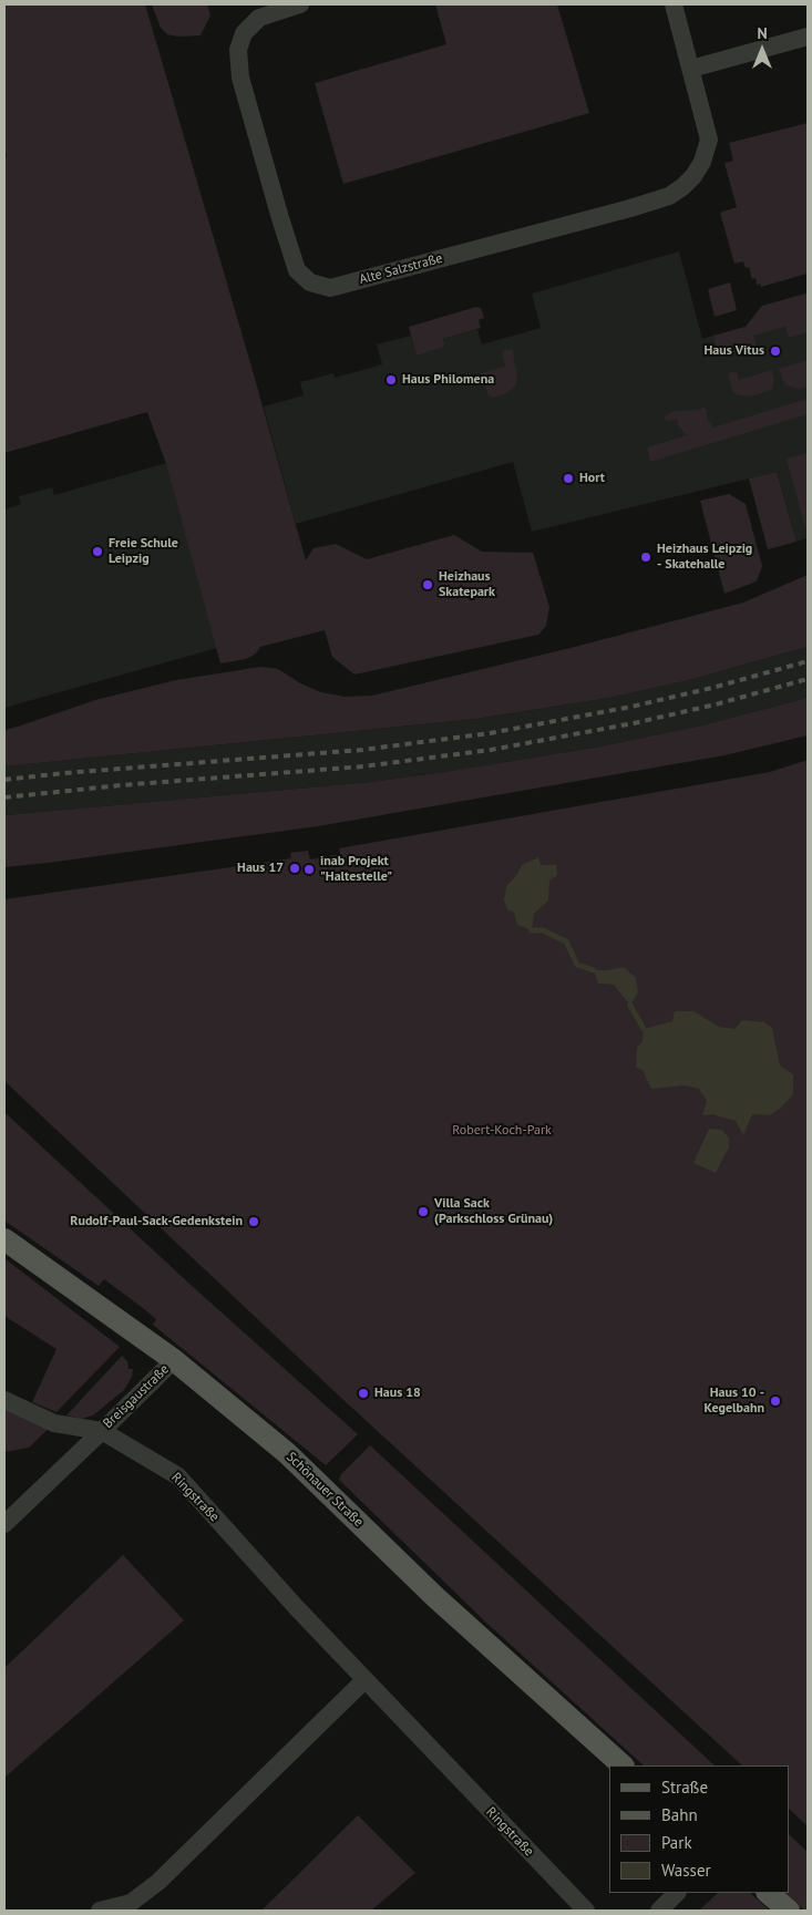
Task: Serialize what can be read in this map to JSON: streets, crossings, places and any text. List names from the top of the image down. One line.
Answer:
{"streets":{"main road":["Schönauer Straße"],"street":["Alte Salzstraße","Breisgaustraße","Ringstraße"]},"crossings":[["Breisgaustraße","Schönauer Straße"],["Breisgaustraße","Ringstraße"]],"parks":["Robert-Koch-Park"],"places":["Haus Vitus","Haus Philomena","Hort","Freie Schule Leipzig","Heizhaus Leipzig - Skatehalle","Heizhaus Skatepark","Haus 17","inab Projekt \"Haltestelle\"","Villa Sack (Parkschloss Grünau)","Rudolf-Paul-Sack-Gedenkstein","Haus 18","Haus 10 - Kegelbahn"],"legend":["Straße","Bahn","Park","Wasser"],"north":"top"}
